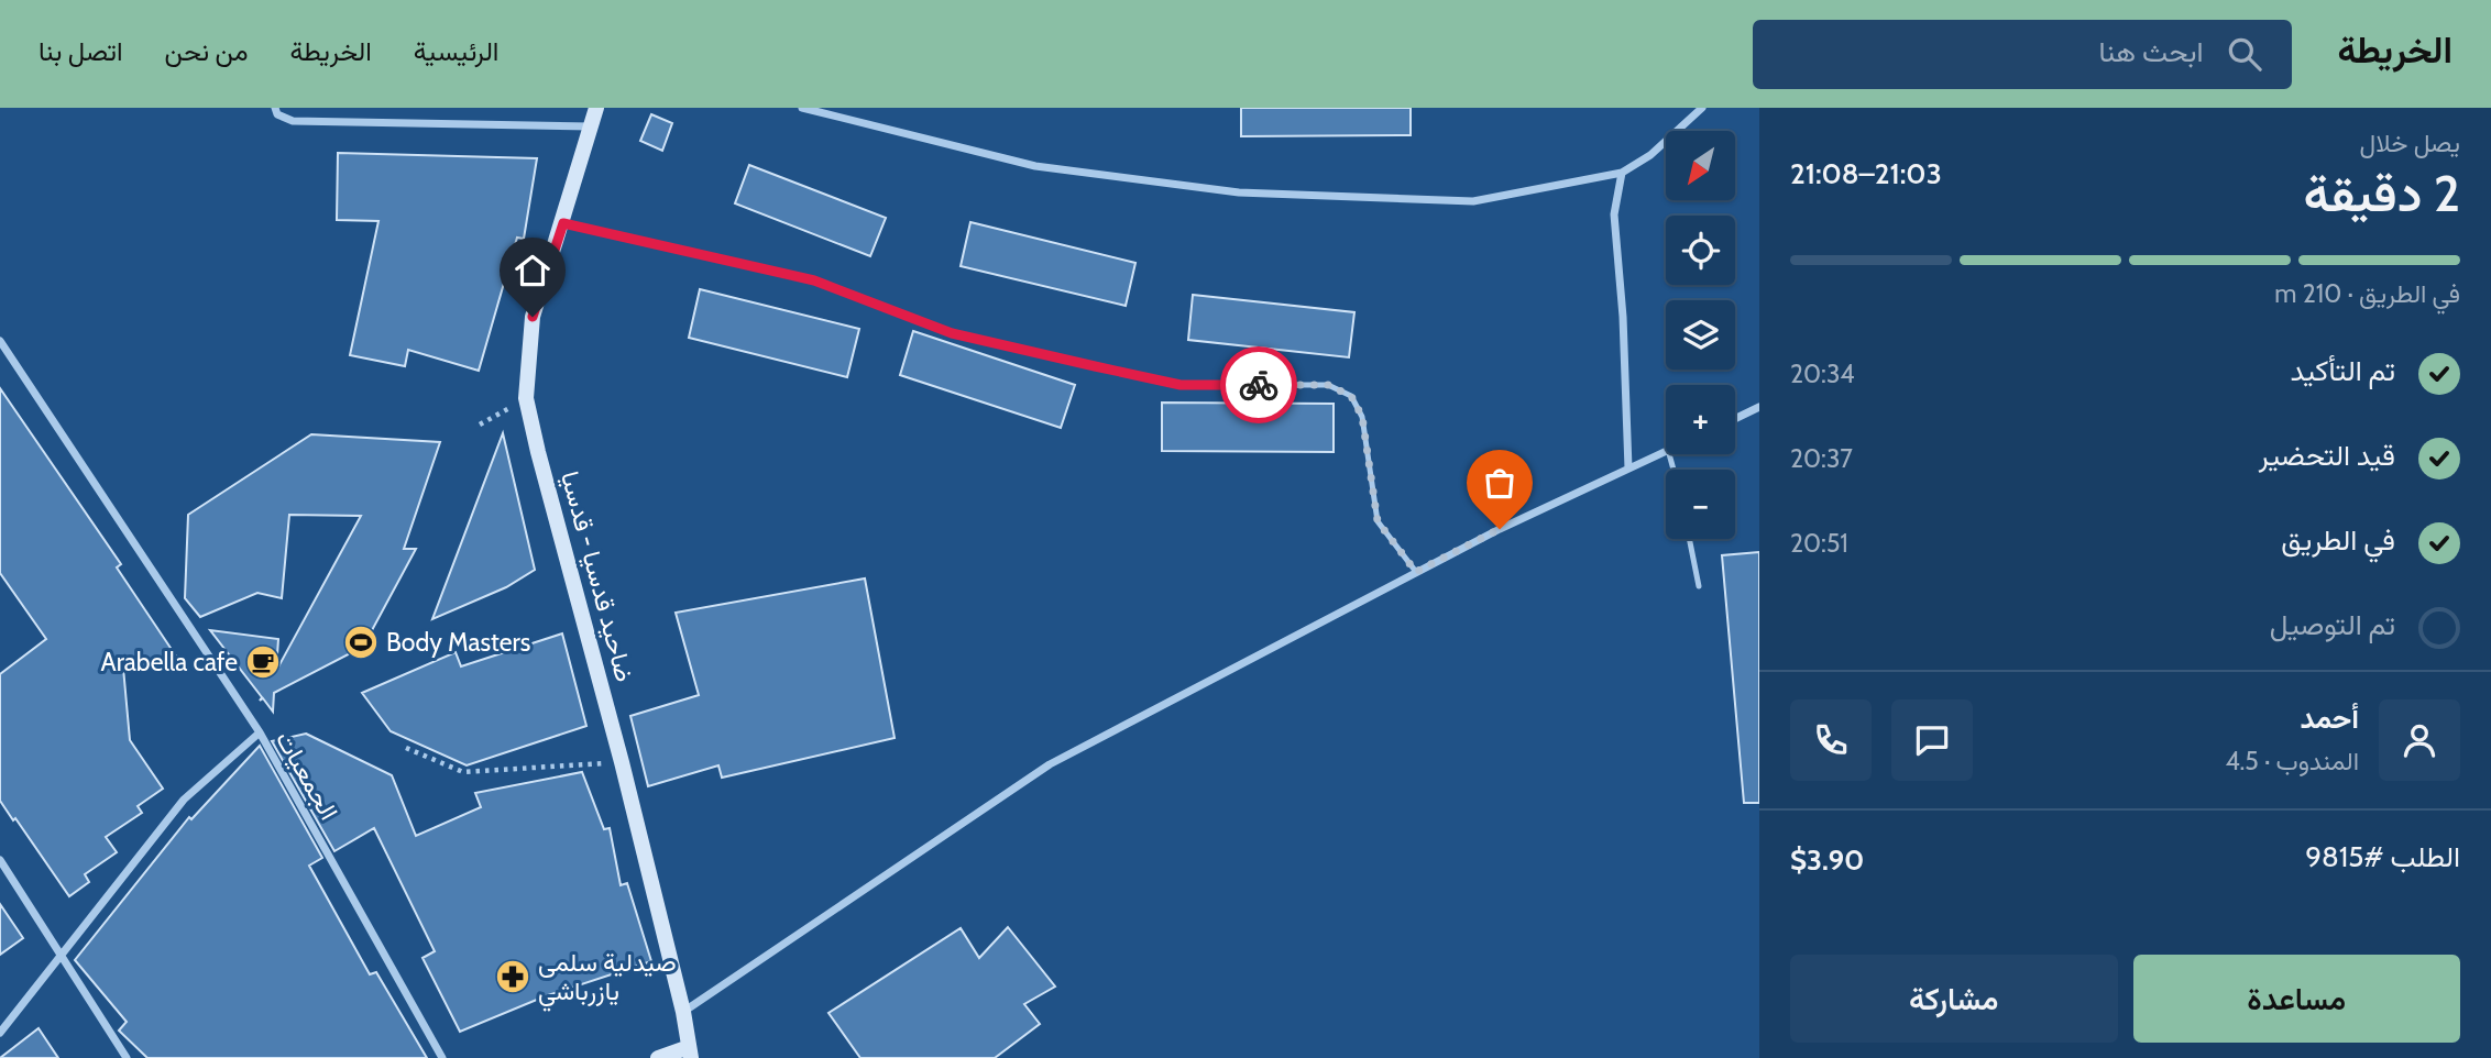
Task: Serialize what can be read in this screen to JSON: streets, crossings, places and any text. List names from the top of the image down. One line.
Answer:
{"streets":{"main road":["ضاحيد قدسيا - قدسيا"],"street":["الجمعيات"]},"places":{"sports":["Body Masters"],"cafe":["Arabella cafe"],"pharmacy":["صيدلية سلمى يازرباشي"]},"north":"bottom left","page":{"header":"الخريطة","search":"ابحث هنا","nav":["الرئيسية","الخريطة","من نحن","اتصل بنا"],"heading":["2 دقيقة","يصل خلال","21:03–21:08"],"panel":["أحمد","المندوب · 4.5","الطلب #9815","$3.90"],"map_buttons":["+","−"],"bar":"في الطريق · 210 m","list":[["تم التأكيد","20:34"],["قيد التحضير","20:37"],["في الطريق","20:51"],"تم التوصيل"],"buttons":["مساعدة","مشاركة"]}}
